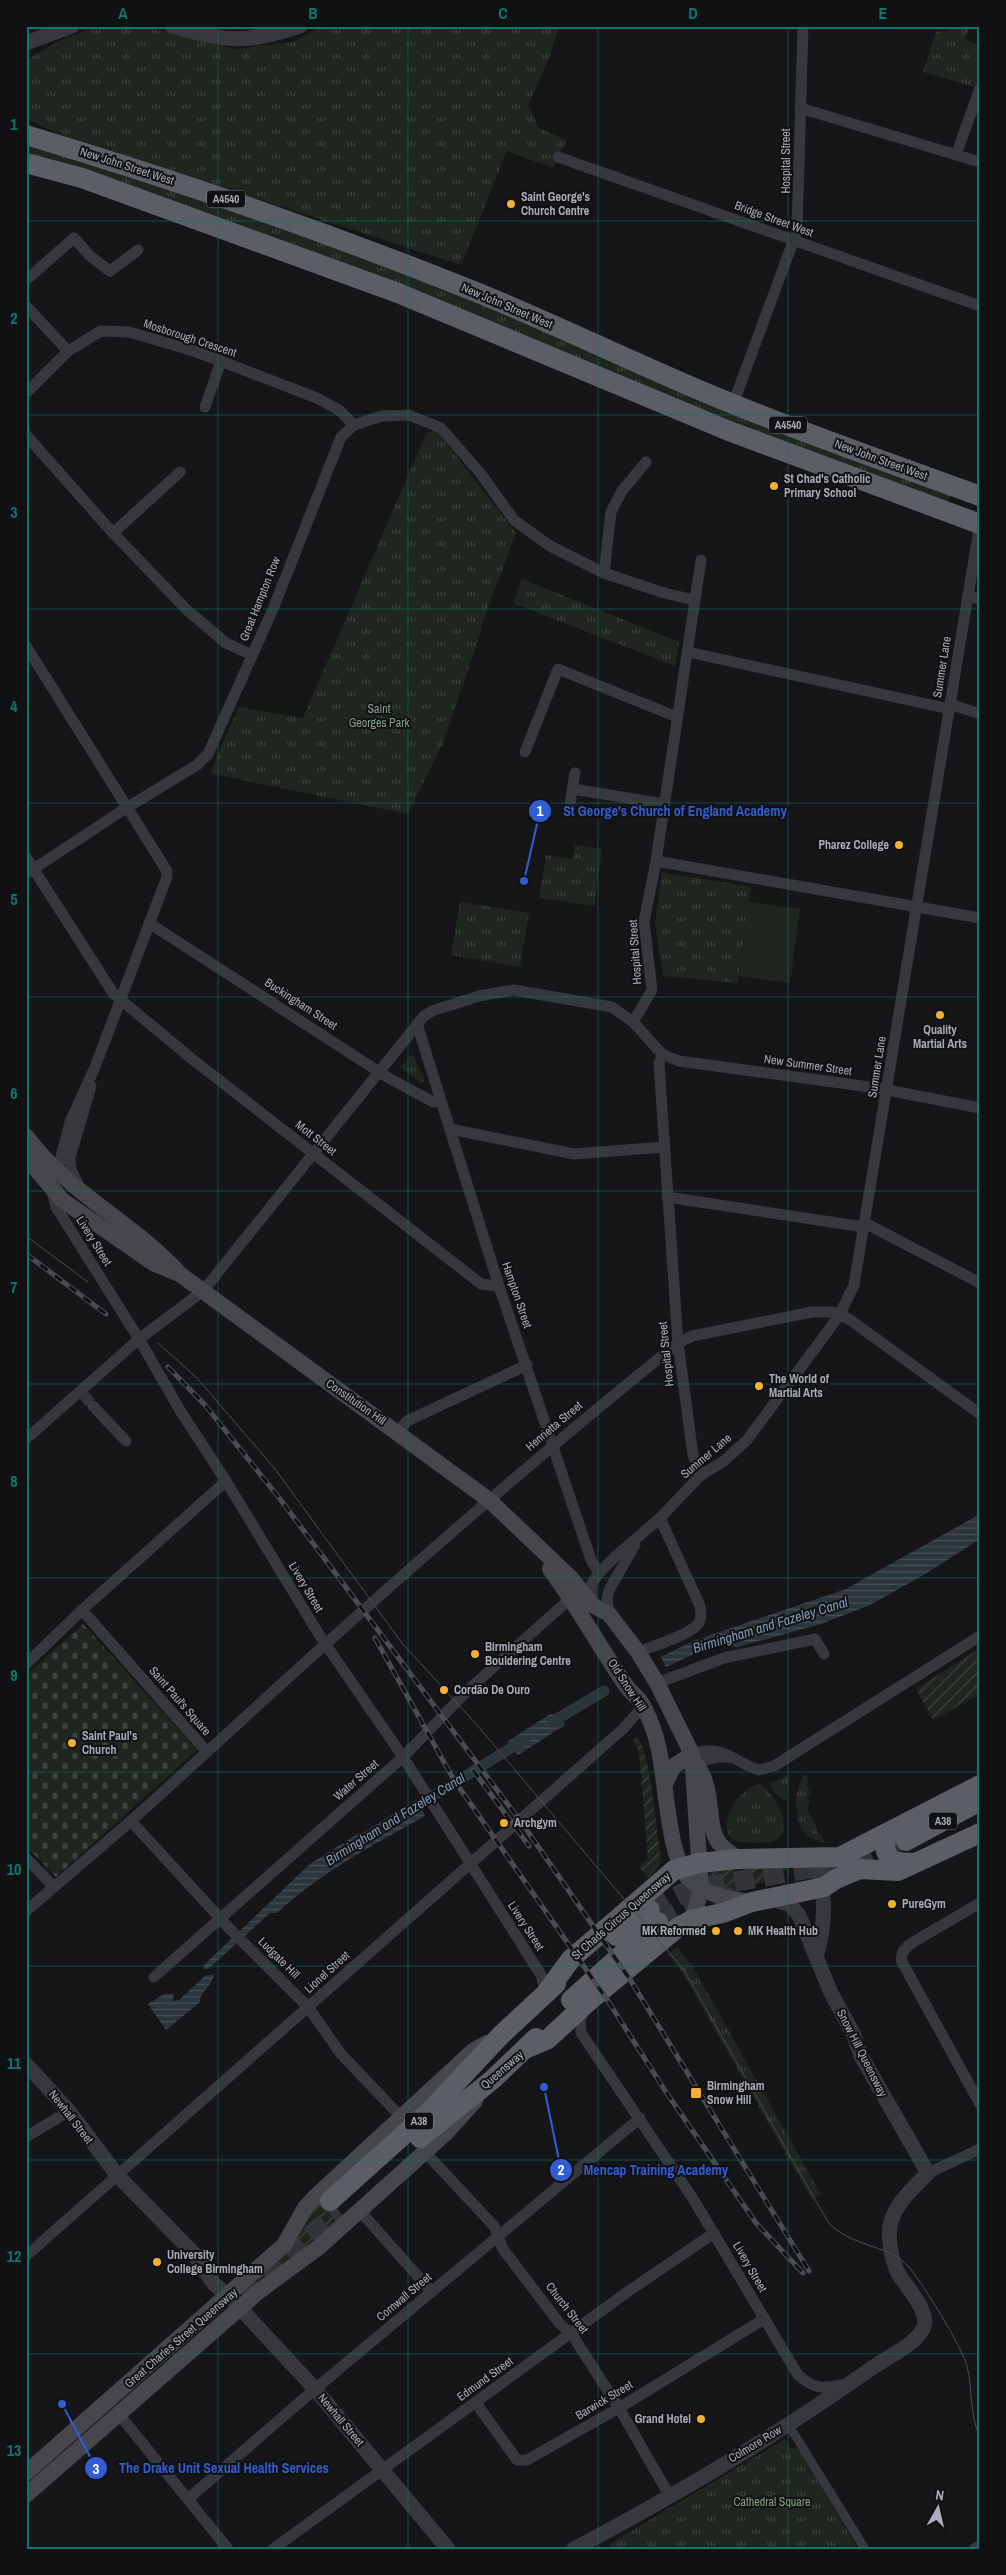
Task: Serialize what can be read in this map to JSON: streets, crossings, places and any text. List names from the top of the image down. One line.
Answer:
{"streets":{"highway":["New John Street West","A4540","A38","St Chads Circus Queensway","Queensway","Great Charles Street Queensway"],"main road":["Constitution Hill","Old Snow Hill"],"street":["Hospital Street","Bridge Street West","Mosborough Crescent","Great Hampton Row","Summer Lane","Buckingham Street","New Summer Street","Mott Street","Livery Street","Hampton Street","Henrietta Street","Saint Paul's Square","Water Street","Ludgate Hill","Lionel Street","Snow Hill Queensway","Newhall Street","Cornwall Street","Church Street","Edmund Street","Barwick Street","Colmore Row"]},"crossings":[["Hospital Street","New John Street West"],["Hospital Street","Bridge Street West"],["Hospital Street","Summer Lane"],["Hospital Street","New Summer Street"],["Hospital Street","Henrietta Street"],["New John Street West","Summer Lane"],["Mosborough Crescent","Great Hampton Row"],["Great Hampton Row","Mott Street"],["Summer Lane","New Summer Street"],["Summer Lane","Hampton Street"],["Summer Lane","Constitution Hill"],["Summer Lane","Henrietta Street"],["Buckingham Street","Hampton Street"],["Mott Street","Hampton Street"],["Livery Street","Constitution Hill"],["Livery Street","Henrietta Street"],["Livery Street","Water Street"],["Livery Street","St Chads Circus Queensway"],["Livery Street","Lionel Street"],["Livery Street","Queensway"],["Livery Street","Cornwall Street"],["Livery Street","Great Charles Street Queensway"],["Livery Street","Edmund Street"],["Livery Street","Barwick Street"],["Livery Street","Colmore Row"],["Hampton Street","Henrietta Street"],["Constitution Hill","Henrietta Street"],["Constitution Hill","Old Snow Hill"],["Constitution Hill","Water Street"],["Henrietta Street","Saint Paul's Square"],["Old Snow Hill","Water Street"],["Old Snow Hill","St Chads Circus Queensway"],["Old Snow Hill","Lionel Street"],["Saint Paul's Square","Ludgate Hill"],["Water Street","Ludgate Hill"],["A38","St Chads Circus Queensway"],["St Chads Circus Queensway","Snow Hill Queensway"],["St Chads Circus Queensway","Queensway"],["St Chads Circus Queensway","Great Charles Street Queensway"],["Ludgate Hill","Lionel Street"],["Ludgate Hill","Great Charles Street Queensway"],["Lionel Street","Newhall Street"],["Snow Hill Queensway","Colmore Row"],["Queensway","Great Charles Street Queensway"],["Newhall Street","Cornwall Street"],["Newhall Street","Great Charles Street Queensway"],["Newhall Street","Edmund Street"],["Cornwall Street","Church Street"],["Church Street","Great Charles Street Queensway"],["Church Street","Edmund Street"],["Church Street","Barwick Street"],["Church Street","Colmore Row"],["Edmund Street","Barwick Street"]],"water":["Birmingham and Fazeley Canal"],"parks":["Saint Georges Park","Cathedral Square"],"places":{"other":["Saint George's Church Centre","St Chad's Catholic Primary School","Pharez College","St George's Church of England Academy","Quality Martial Arts","The World of Martial Arts","Birmingham Bouldering Centre","Cordão De Ouro","Saint Paul's Church","Archgym","PureGym","MK Reformed","MK Health Hub","Mencap Training Academy","University College Birmingham","The Drake Unit Sexual Health Services","Grand Hotel"],"transit":["Birmingham Snow Hill"]},"north":"top","grid":{"columns":["A","B","C","D","E"],"rows":["1","2","3","4","5","6","7","8","9","10","11","12","13"]}}
